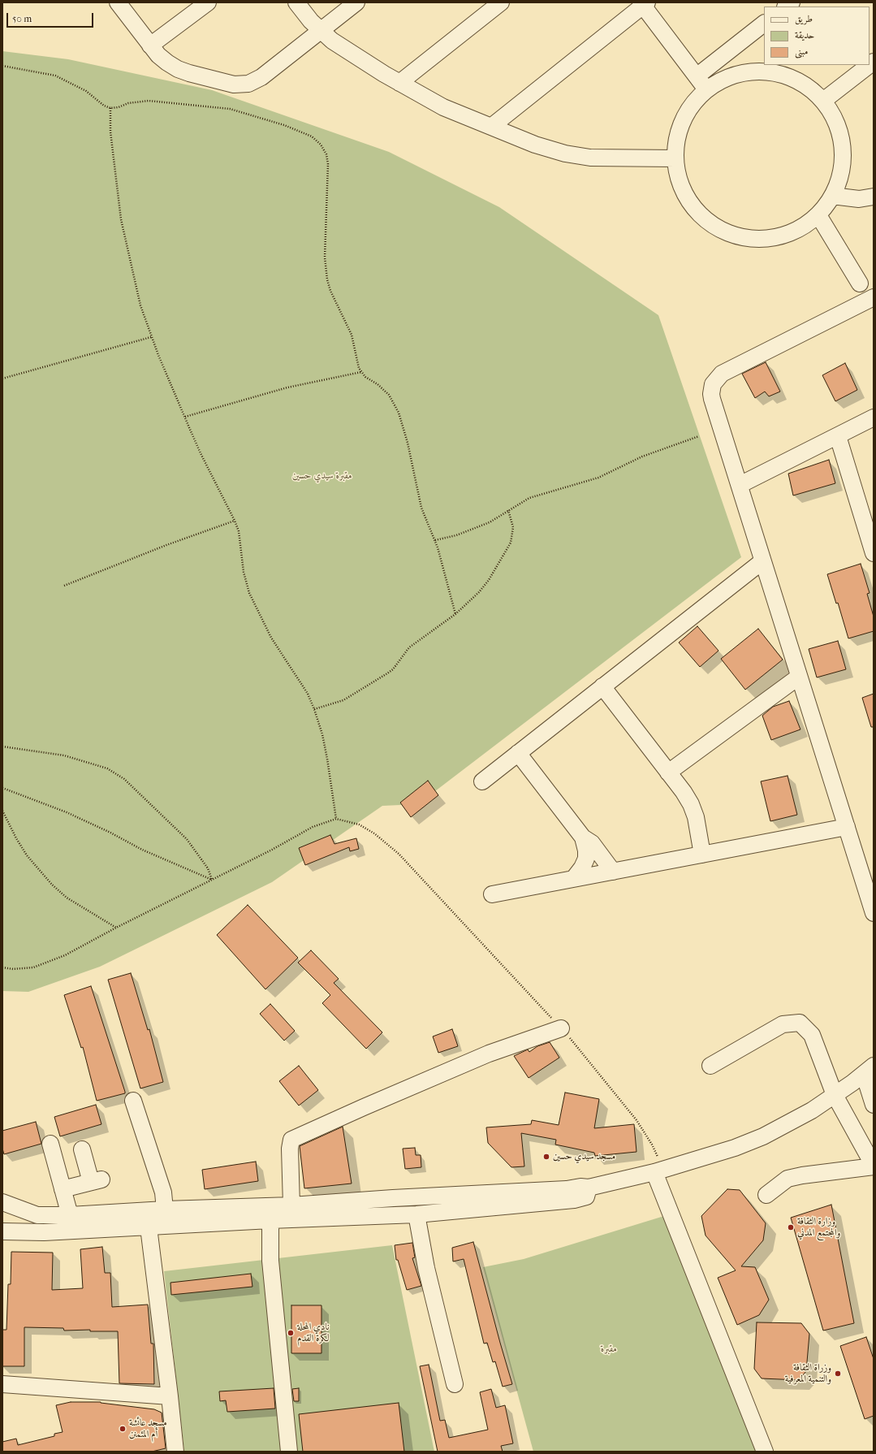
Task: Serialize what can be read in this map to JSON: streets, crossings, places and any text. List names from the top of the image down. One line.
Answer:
{"parks":["مقبرة سيدي حسين","مقبرة"],"places":["مسجد سيدي حسين","وزارة الثقافة والمجتمع المدني","نادي المحلة لكرة القدم","وزراة الثقافة والتنمية المعرفية","مسجد عائشة أم المئمنن"],"legend":["طريق","حديقة","مبنى"],"scale_bar":"50 m"}
